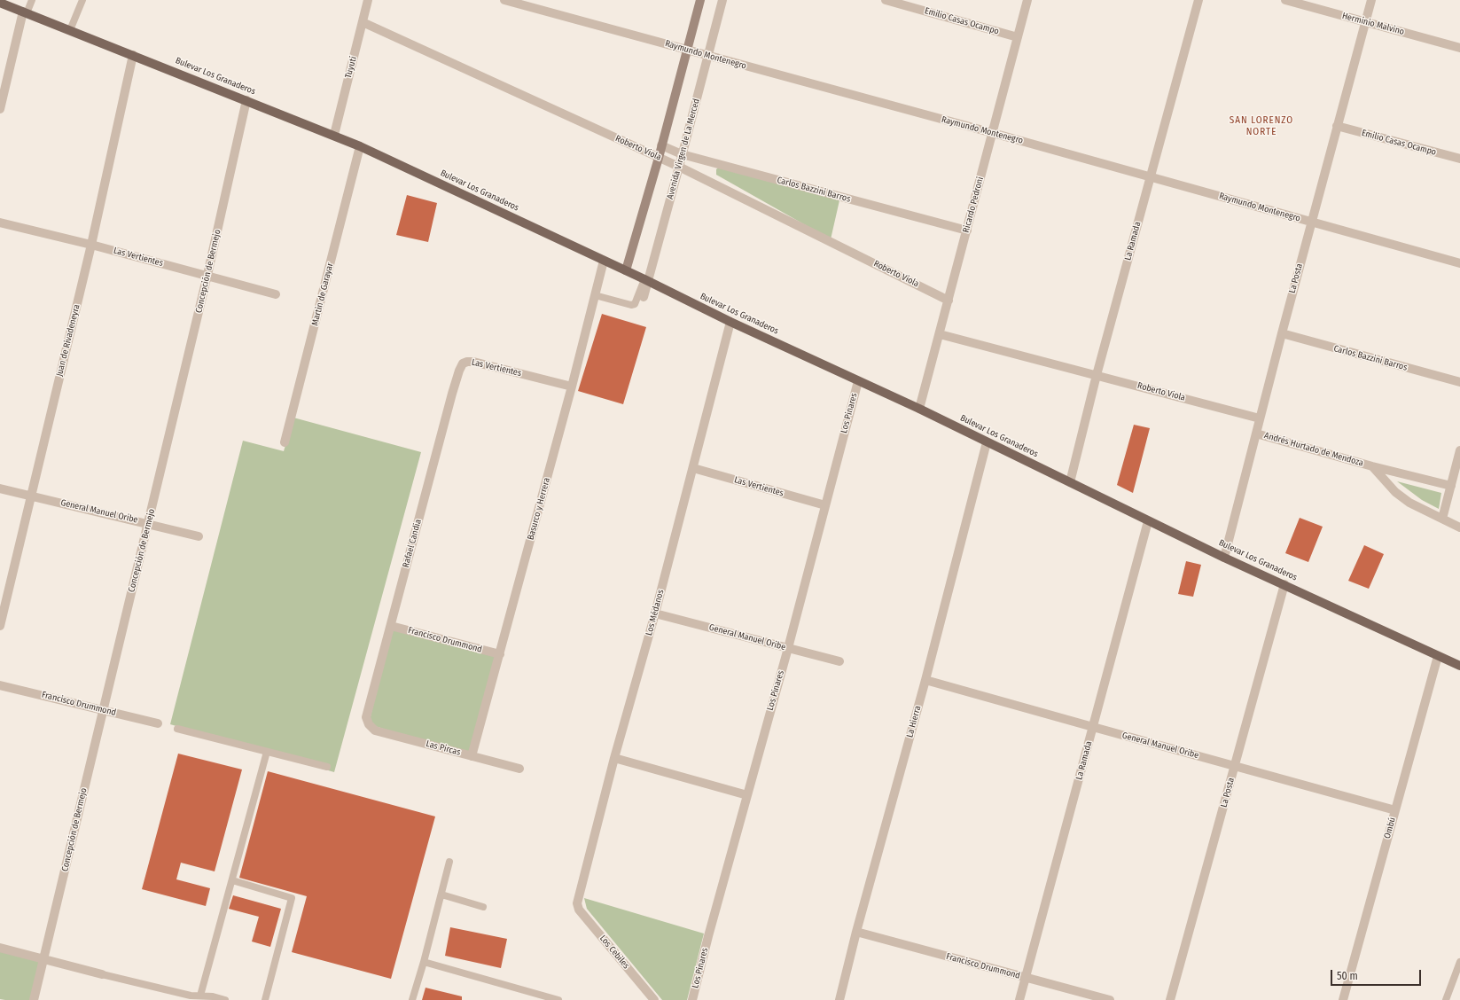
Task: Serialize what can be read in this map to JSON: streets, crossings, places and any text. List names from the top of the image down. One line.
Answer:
{"streets":{"main road":["Bulevar Los Granaderos"],"street":["Emilio Casas Ocampo","Herminio Malvino","Raymundo Montenegro","Tuyutí","Roberto Viola","Avenida Virgen de La Merced","Carlos Bazzini Barros","Ricardo Pedroni","La Ramada","Las Vertientes","Concepción de Bermejo","La Posta","Martin de Garayar","Juan de Rivadeneyra","Los Pinares","Andrés Hurtado de Mendoza","Basurco y Herrera","General Manuel Oribe","Rafael Candia","Los Médanos","Francisco Drummond","La Hierra","Las Pircas","Ombú","Los Cebiles"]},"crossings":[["Emilio Casas Ocampo","Ricardo Pedroni"],["Emilio Casas Ocampo","La Posta"],["Herminio Malvino","La Posta"],["Raymundo Montenegro","Avenida Virgen de La Merced"],["Raymundo Montenegro","Ricardo Pedroni"],["Raymundo Montenegro","La Ramada"],["Raymundo Montenegro","La Posta"],["Tuyutí","Bulevar Los Granaderos"],["Tuyutí","Roberto Viola"],["Bulevar Los Granaderos","Avenida Virgen de La Merced"],["Bulevar Los Granaderos","Ricardo Pedroni"],["Bulevar Los Granaderos","La Ramada"],["Bulevar Los Granaderos","Concepción de Bermejo"],["Bulevar Los Granaderos","La Posta"],["Bulevar Los Granaderos","Martin de Garayar"],["Bulevar Los Granaderos","Juan de Rivadeneyra"],["Bulevar Los Granaderos","Los Pinares"],["Bulevar Los Granaderos","Basurco y Herrera"],["Bulevar Los Granaderos","Los Médanos"],["Bulevar Los Granaderos","La Hierra"],["Bulevar Los Granaderos","Ombú"],["Roberto Viola","Avenida Virgen de La Merced"],["Roberto Viola","Ricardo Pedroni"],["Roberto Viola","La Ramada"],["Roberto Viola","La Posta"],["Avenida Virgen de La Merced","Carlos Bazzini Barros"],["Carlos Bazzini Barros","Ricardo Pedroni"],["Carlos Bazzini Barros","La Posta"],["La Ramada","General Manuel Oribe"],["La Ramada","Francisco Drummond"],["Las Vertientes","Concepción de Bermejo"],["Las Vertientes","Juan de Rivadeneyra"],["Las Vertientes","Los Pinares"],["Las Vertientes","Basurco y Herrera"],["Las Vertientes","Rafael Candia"],["Las Vertientes","Los Médanos"],["Concepción de Bermejo","General Manuel Oribe"],["Concepción de Bermejo","Francisco Drummond"],["La Posta","Andrés Hurtado de Mendoza"],["La Posta","General Manuel Oribe"],["Juan de Rivadeneyra","General Manuel Oribe"],["Los Pinares","General Manuel Oribe"],["Basurco y Herrera","Francisco Drummond"],["Basurco y Herrera","Las Pircas"],["General Manuel Oribe","Los Médanos"],["General Manuel Oribe","La Hierra"],["General Manuel Oribe","Ombú"],["Rafael Candia","Francisco Drummond"],["Rafael Candia","Las Pircas"],["Los Médanos","Los Cebiles"],["Francisco Drummond","La Hierra"]],"districts":["SAN LORENZO NORTE"],"scale_bar":"50 m"}
